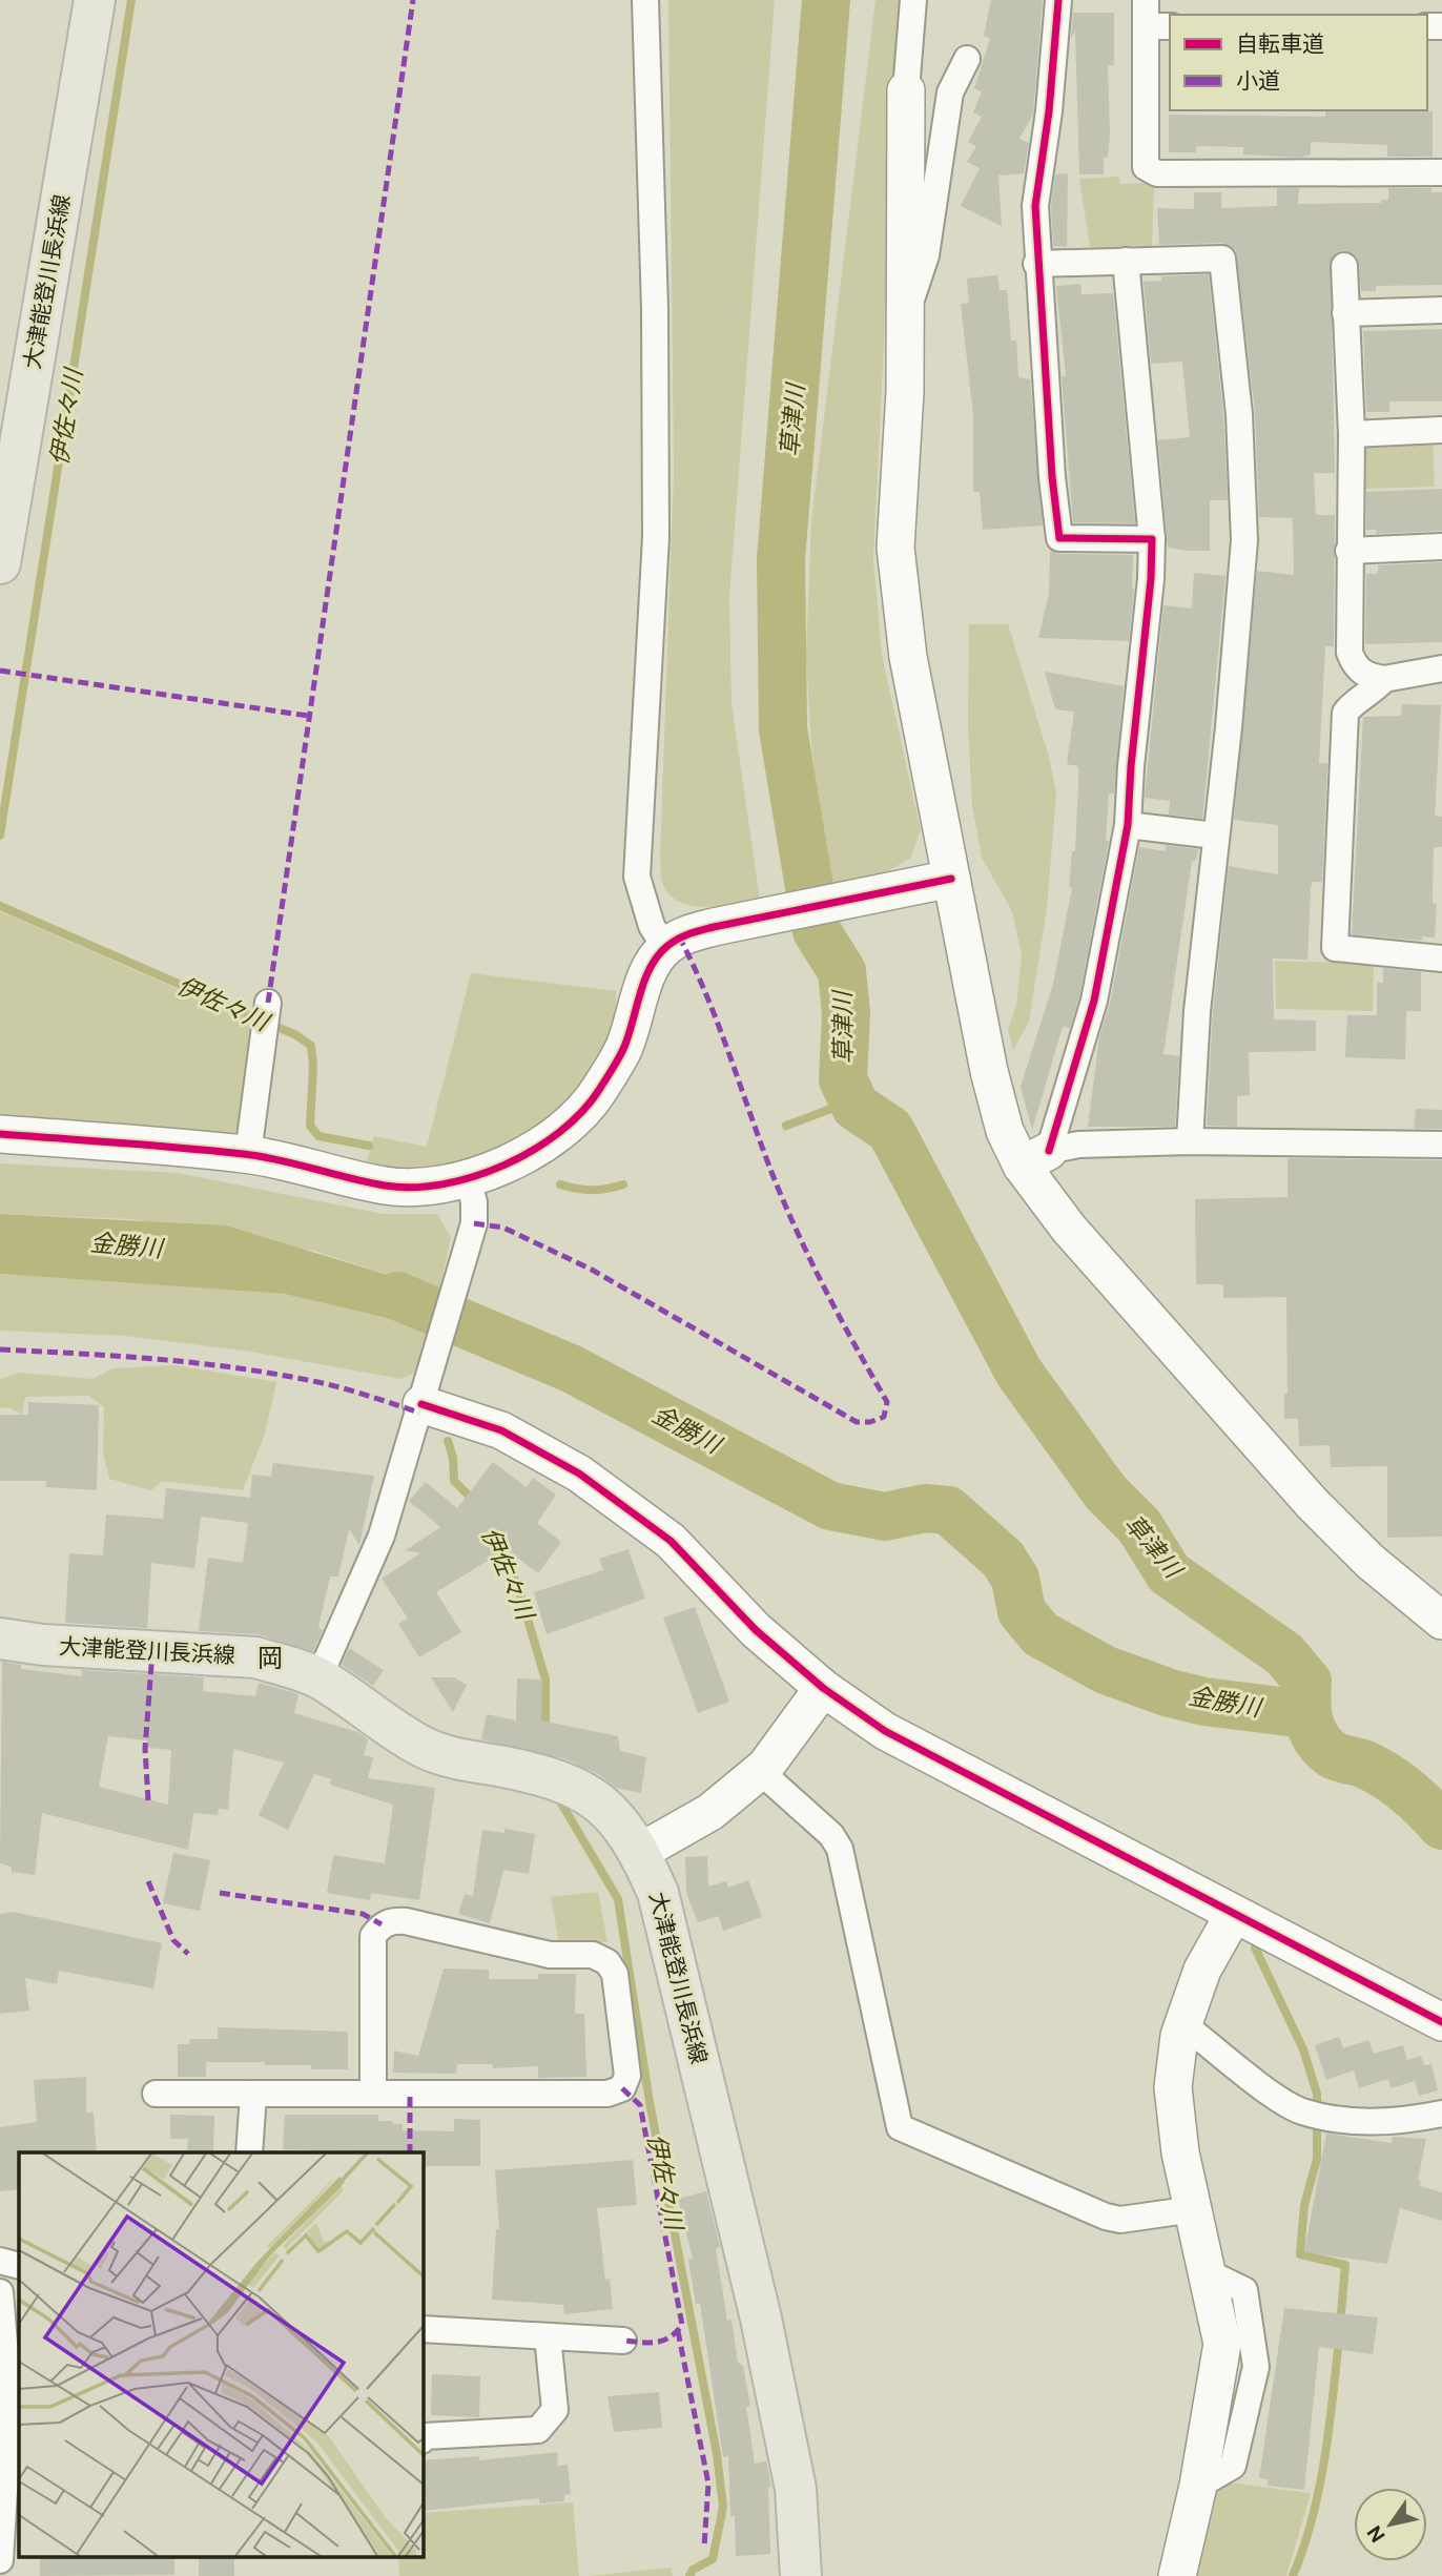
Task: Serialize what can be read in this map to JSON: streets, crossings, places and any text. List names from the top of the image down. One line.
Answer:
{"streets":{"main road":["大津能登川長浜線"]},"districts":["岡"],"water":["伊佐々川","草津川","金勝川"],"legend":["自転車道","小道"],"north":"bottom left"}
